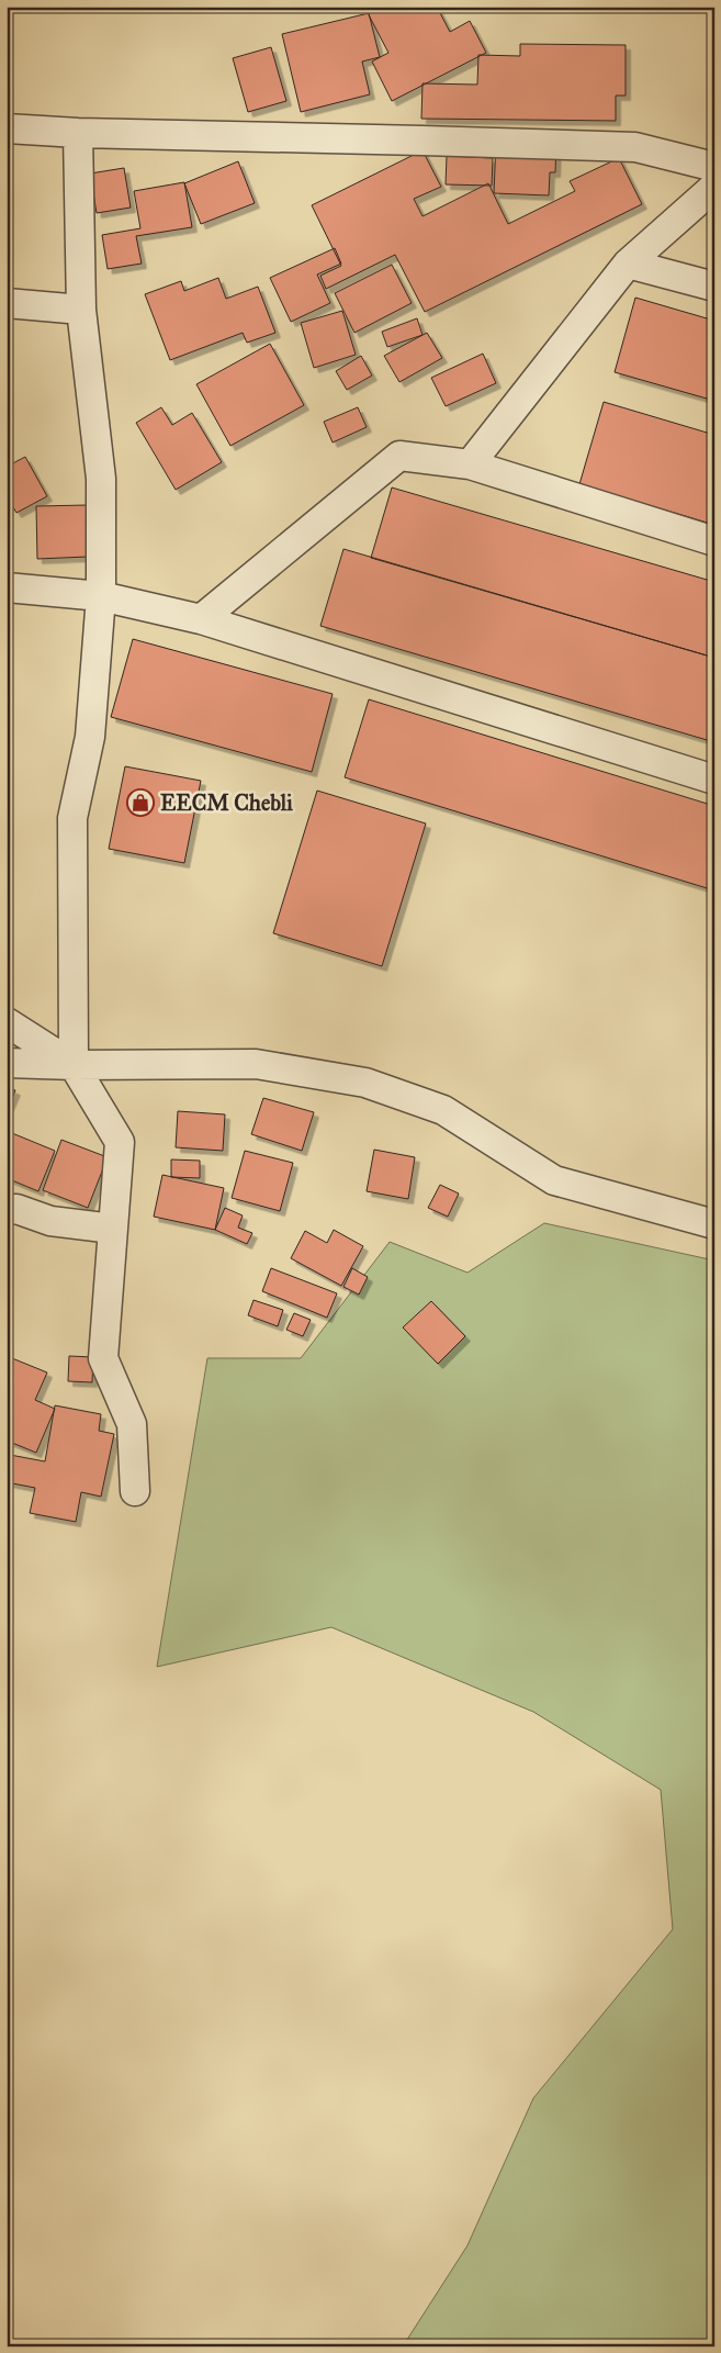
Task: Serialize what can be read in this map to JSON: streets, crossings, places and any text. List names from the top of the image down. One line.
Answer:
{"places":{"shop":["EECM Chebli"]}}
